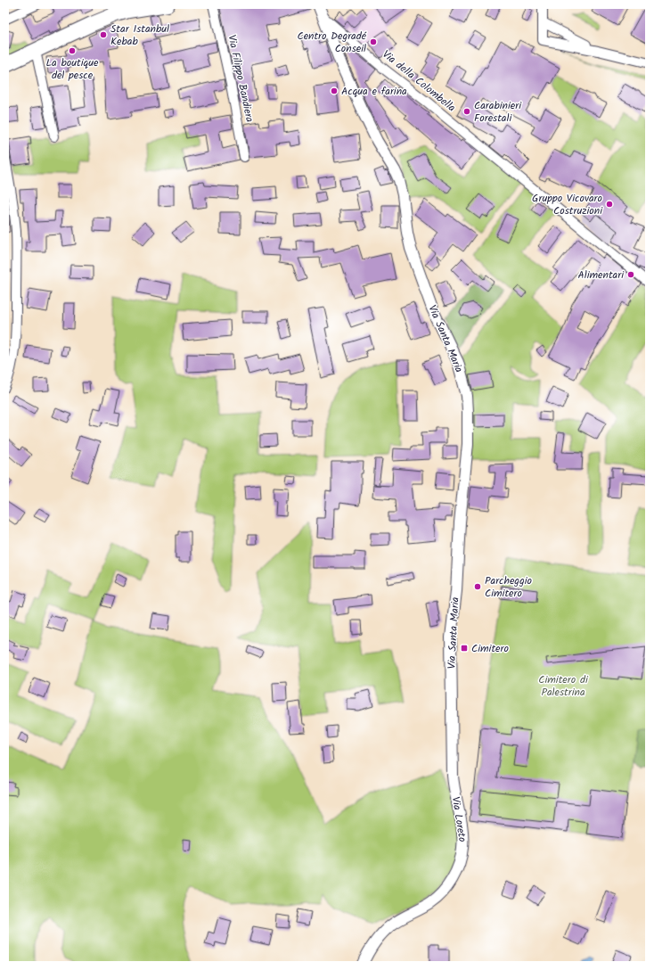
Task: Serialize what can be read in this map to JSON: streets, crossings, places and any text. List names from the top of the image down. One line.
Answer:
{"streets":{"street":["Via Filippo Bandiera","Via della Colombella","Via Santa Maria","Via Loreto"]},"crossings":[["Via della Colombella","Via Santa Maria"],["Via Santa Maria","Via Loreto"]],"parks":["Cimitero di Palestrina"],"places":{"other":["Star Istanbul Kebab","Centro Degradé Conseil","La boutique del pesce","Acqua e farina","Carabinieri Forestali","Gruppo Vicovaro Costruzioni","Alimentari","Parcheggio Cimitero"],"transit":["Cimitero"]}}
